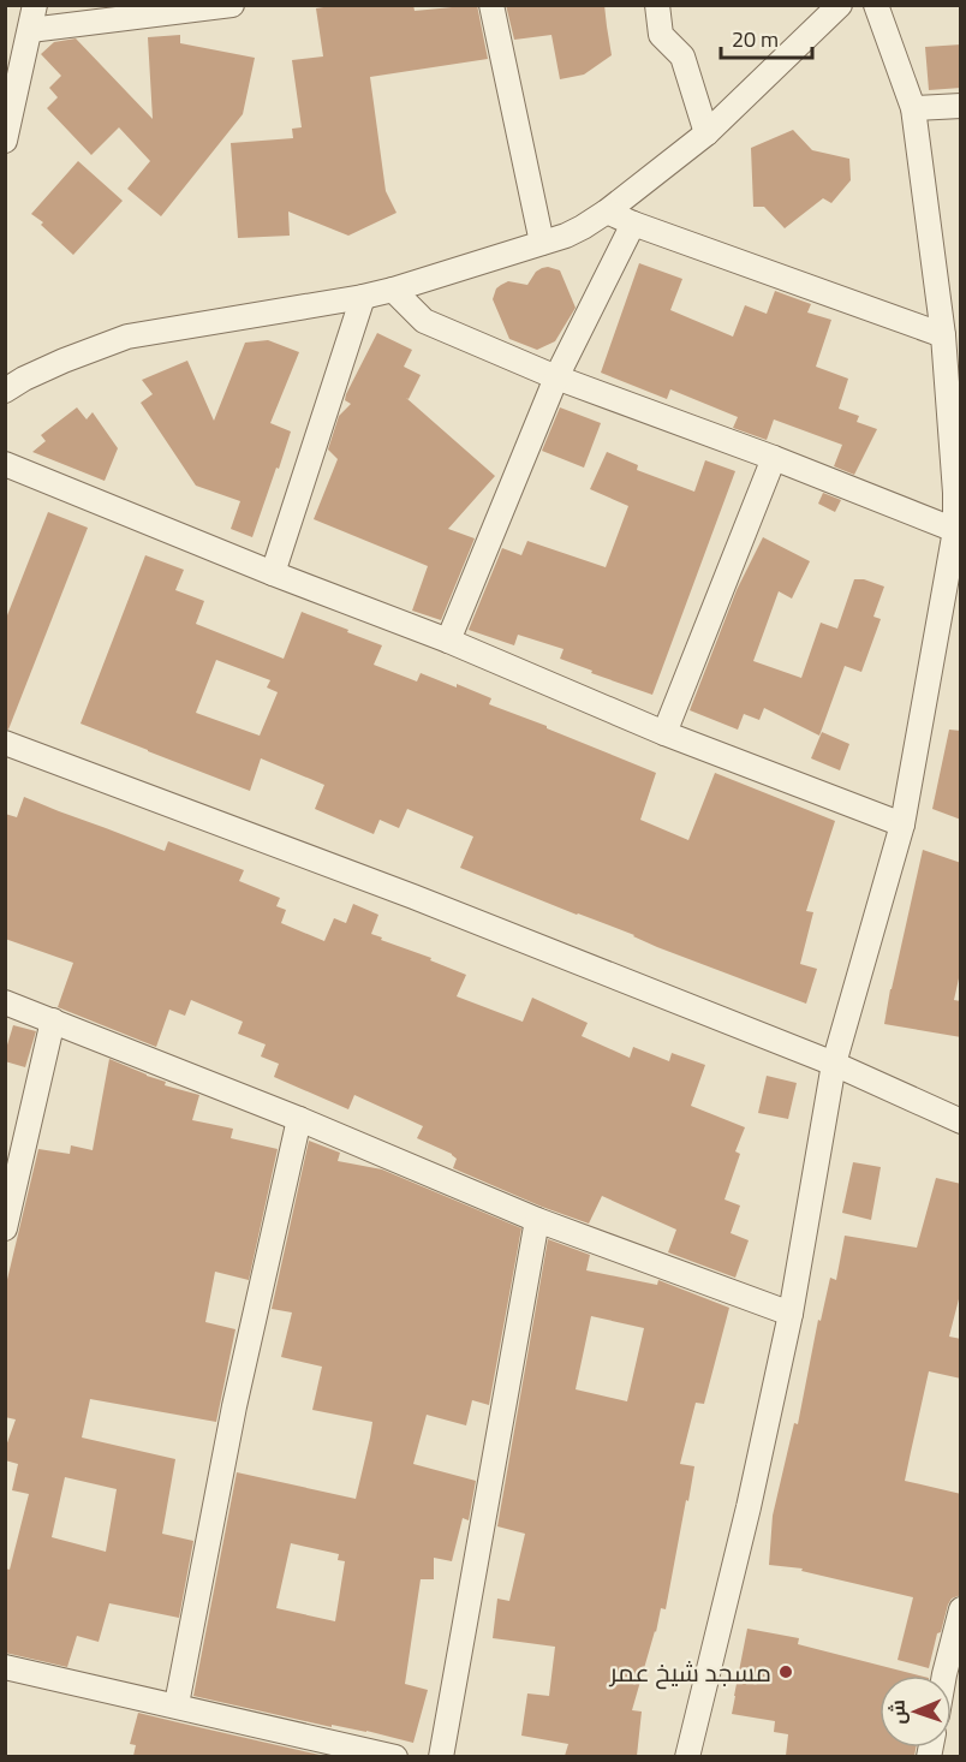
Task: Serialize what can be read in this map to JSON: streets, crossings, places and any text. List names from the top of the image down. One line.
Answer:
{"places":["مسجد شيخ عمر"],"scale_bar":"20 m","north":"left"}
